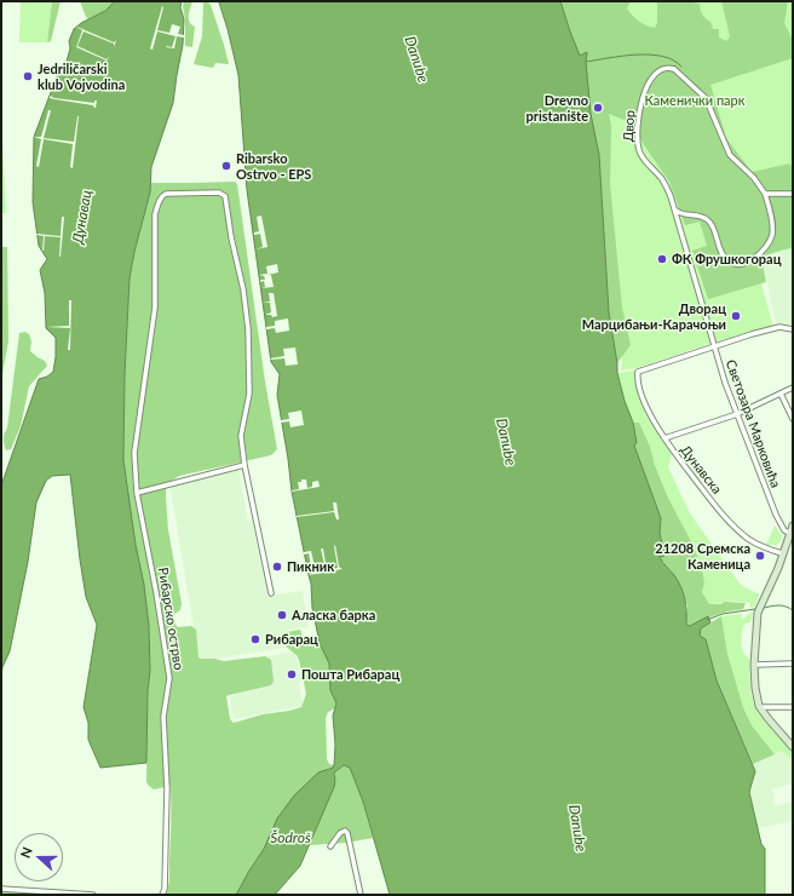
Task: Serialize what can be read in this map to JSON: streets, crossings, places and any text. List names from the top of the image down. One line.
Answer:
{"streets":{"street":["Двор","Светозара Марковића","Дунавска","Рибарско острво"]},"crossings":[["Двор","Светозара Марковића"],["Двор","Дунавска"],["Светозара Марковића","Дунавска"]],"water":["Danube","Дунавац","Šodroš"],"parks":["Каменички парк"],"places":["Jedriličarski klub Vojvodina","Drevno pristanište","Ribarsko Ostrvo - EPS","ФК Фрушкогорац","Дворац Марцибањи-Карачоњи","21208 Сремска Каменица","Пикник","Аласка барка","Рибарац","Пошта Рибарац"],"north":"left"}
